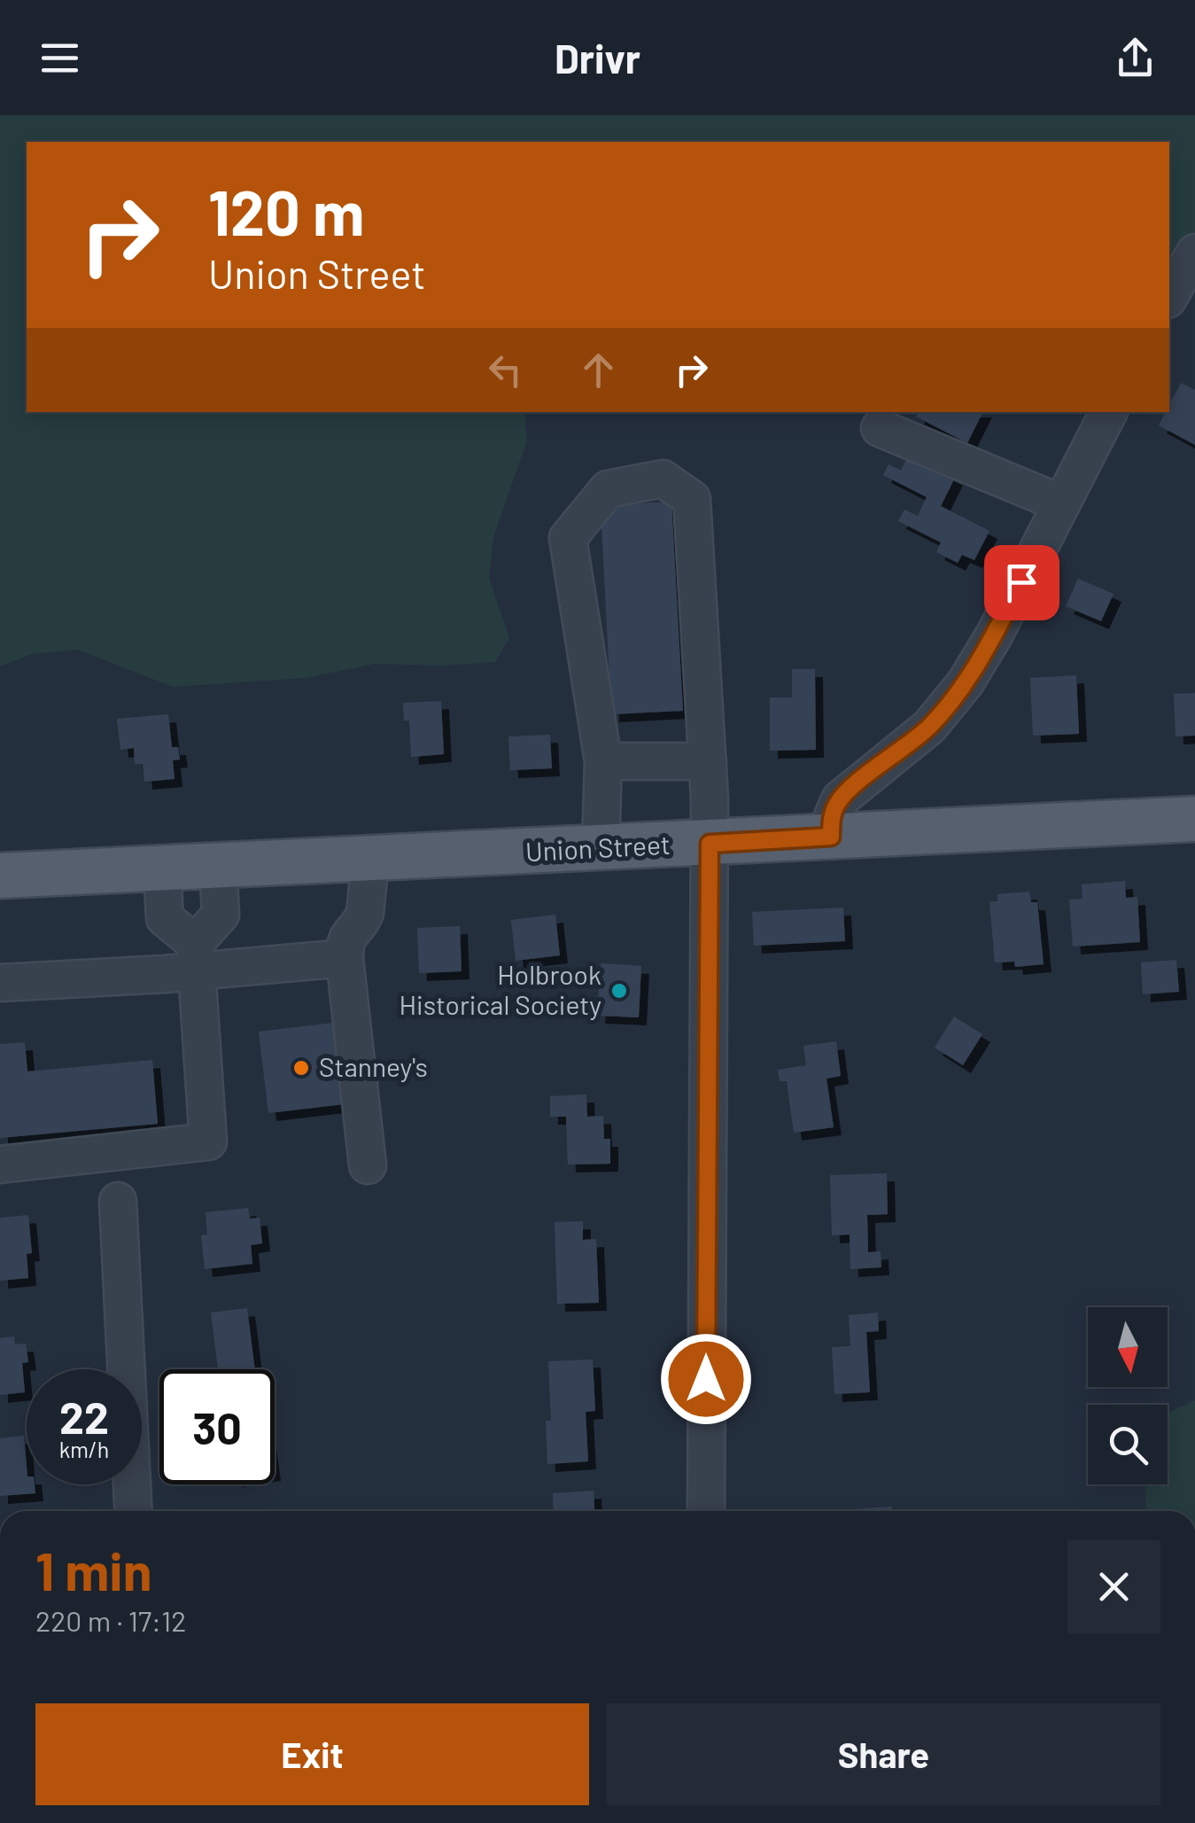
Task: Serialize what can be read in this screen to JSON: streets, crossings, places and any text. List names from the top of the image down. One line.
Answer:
{"streets":{"main road":["Union Street"]},"places":["Holbrook Historical Society","Stanney's"],"north":"bottom","page":{"header":"Drivr","turn":["120 m","Union Street"],"speed":"22 km/h","limit":"30","heading":["1 min","220 m · 17:12"],"buttons":["Exit","Share"]}}
